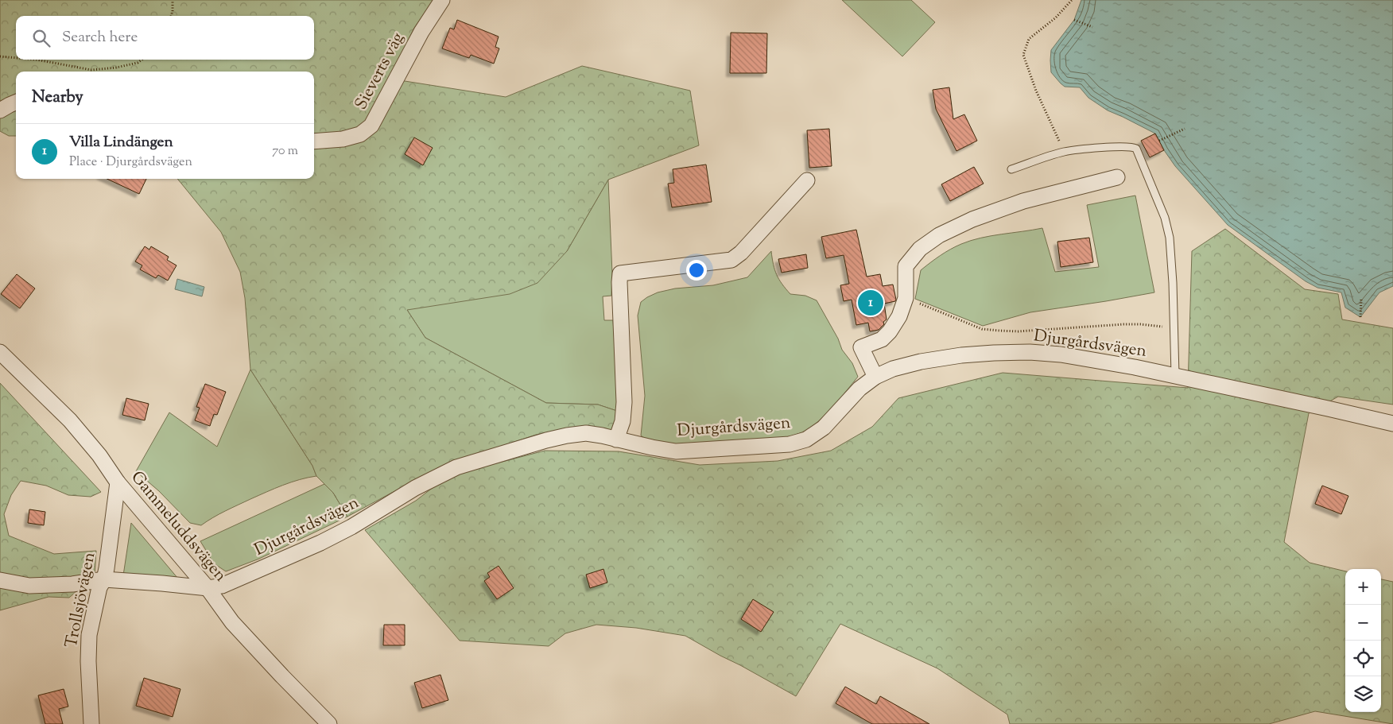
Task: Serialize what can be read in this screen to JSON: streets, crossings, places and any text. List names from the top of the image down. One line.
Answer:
{"streets":{"street":["Sieverts väg","Djurgårdsvägen","Gammeluddsvägen","Trollsjövägen"]},"crossings":[["Djurgårdsvägen","Gammeluddsvägen"],["Djurgårdsvägen","Trollsjövägen"],["Gammeluddsvägen","Trollsjövägen"]],"page":{"search":"Search here","heading":"Nearby","list":[{"mark":"1","name":"Villa Lindängen","note":"Place · Djurgårdsvägen","value":"70 m"}],"pins":"1","map_buttons":["+","−"]}}
